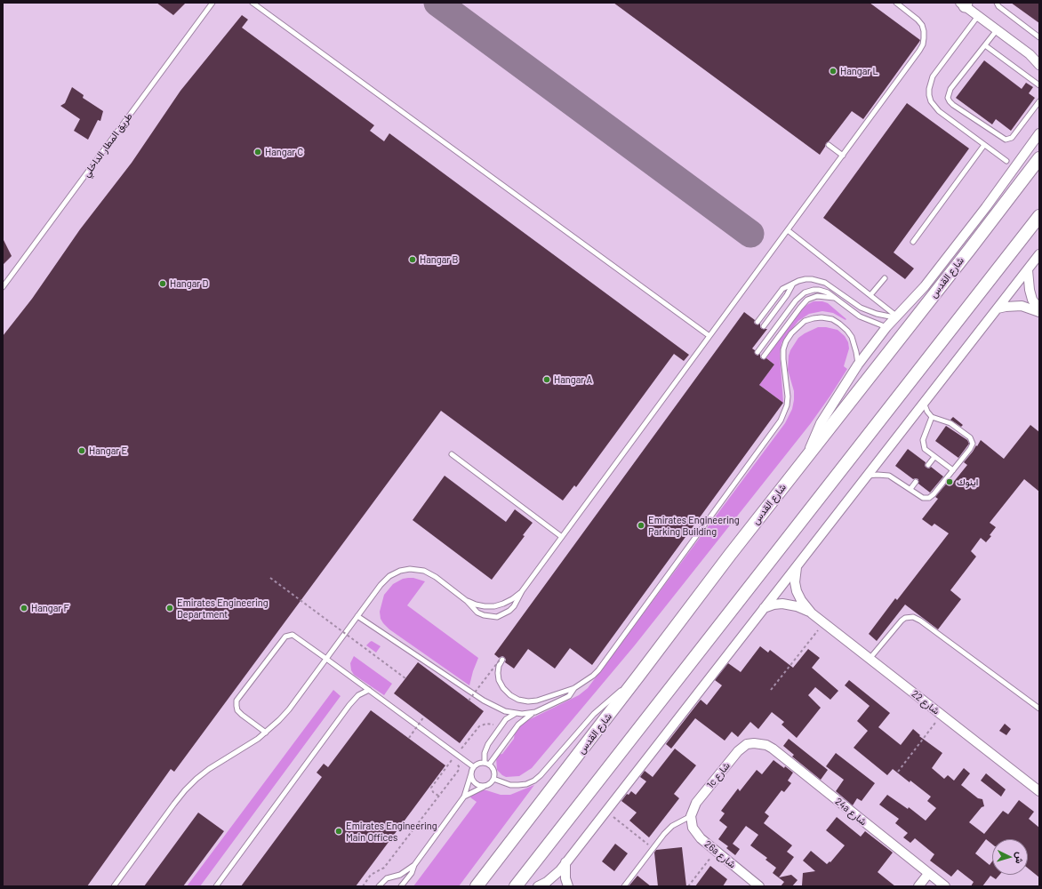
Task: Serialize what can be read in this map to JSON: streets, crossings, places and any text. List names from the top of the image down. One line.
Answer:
{"streets":{"main road":["شارع القدس"],"street":["شارع 22","1c شارع","24a شارع","26a شارع"],"lane":["طريق المطار الداخلي"]},"crossings":[["1c شارع","24a شارع"],["1c شارع","26a شارع"]],"places":["Hangar L","Hangar C","Hangar B","Hangar D","Hangar A","Hangar E","اينوك","Emirates Engineering Parking Building","Hangar F","Emirates Engineering Department","Emirates Engineering Main Offices"],"north":"right"}
